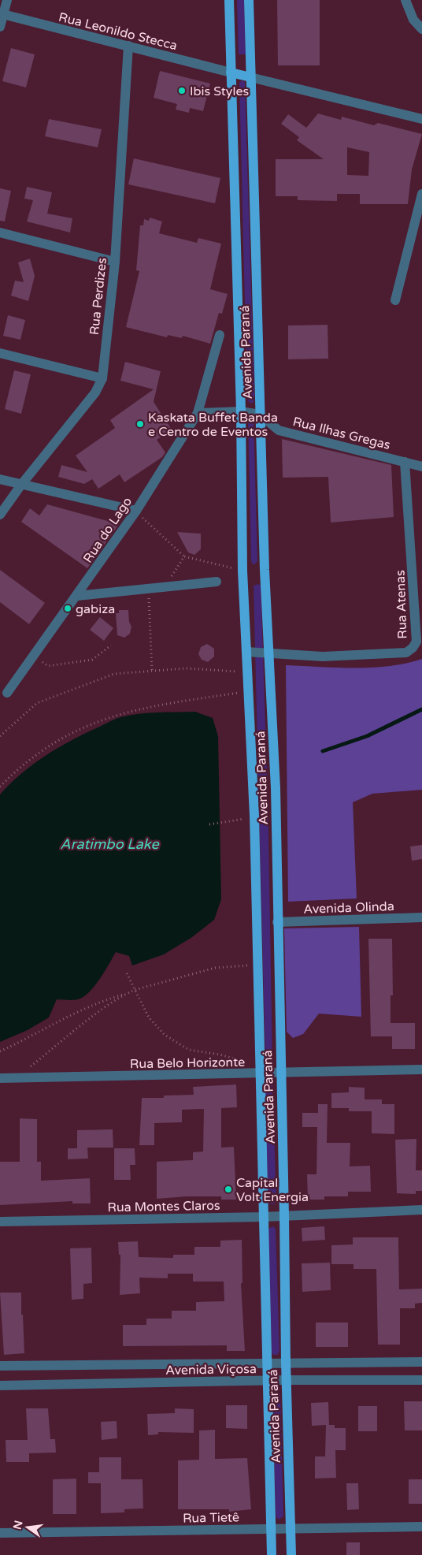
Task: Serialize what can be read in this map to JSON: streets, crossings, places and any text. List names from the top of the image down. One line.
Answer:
{"streets":{"main road":["Avenida Paraná"],"street":["Rua Leonildo Stecca","Rua Perdizes","Rua Ilhas Gregas","Rua do Lago","Rua Atenas","Avenida Olinda","Rua Belo Horizonte","Rua Montes Claros","Avenida Viçosa","Rua Tietê"]},"crossings":[["Rua Leonildo Stecca","Rua Perdizes"],["Rua Leonildo Stecca","Avenida Paraná"],["Avenida Paraná","Rua Ilhas Gregas"],["Avenida Paraná","Rua Atenas"],["Avenida Paraná","Avenida Olinda"],["Avenida Paraná","Rua Belo Horizonte"],["Avenida Paraná","Rua Montes Claros"],["Avenida Paraná","Avenida Viçosa"],["Avenida Paraná","Rua Tietê"],["Rua Ilhas Gregas","Rua Atenas"]],"water":["Aratimbo Lake"],"places":["Ibis Styles","Kaskata Buffet Banda e Centro de Eventos","gabiza","Capital Volt Energia"],"north":"left"}
